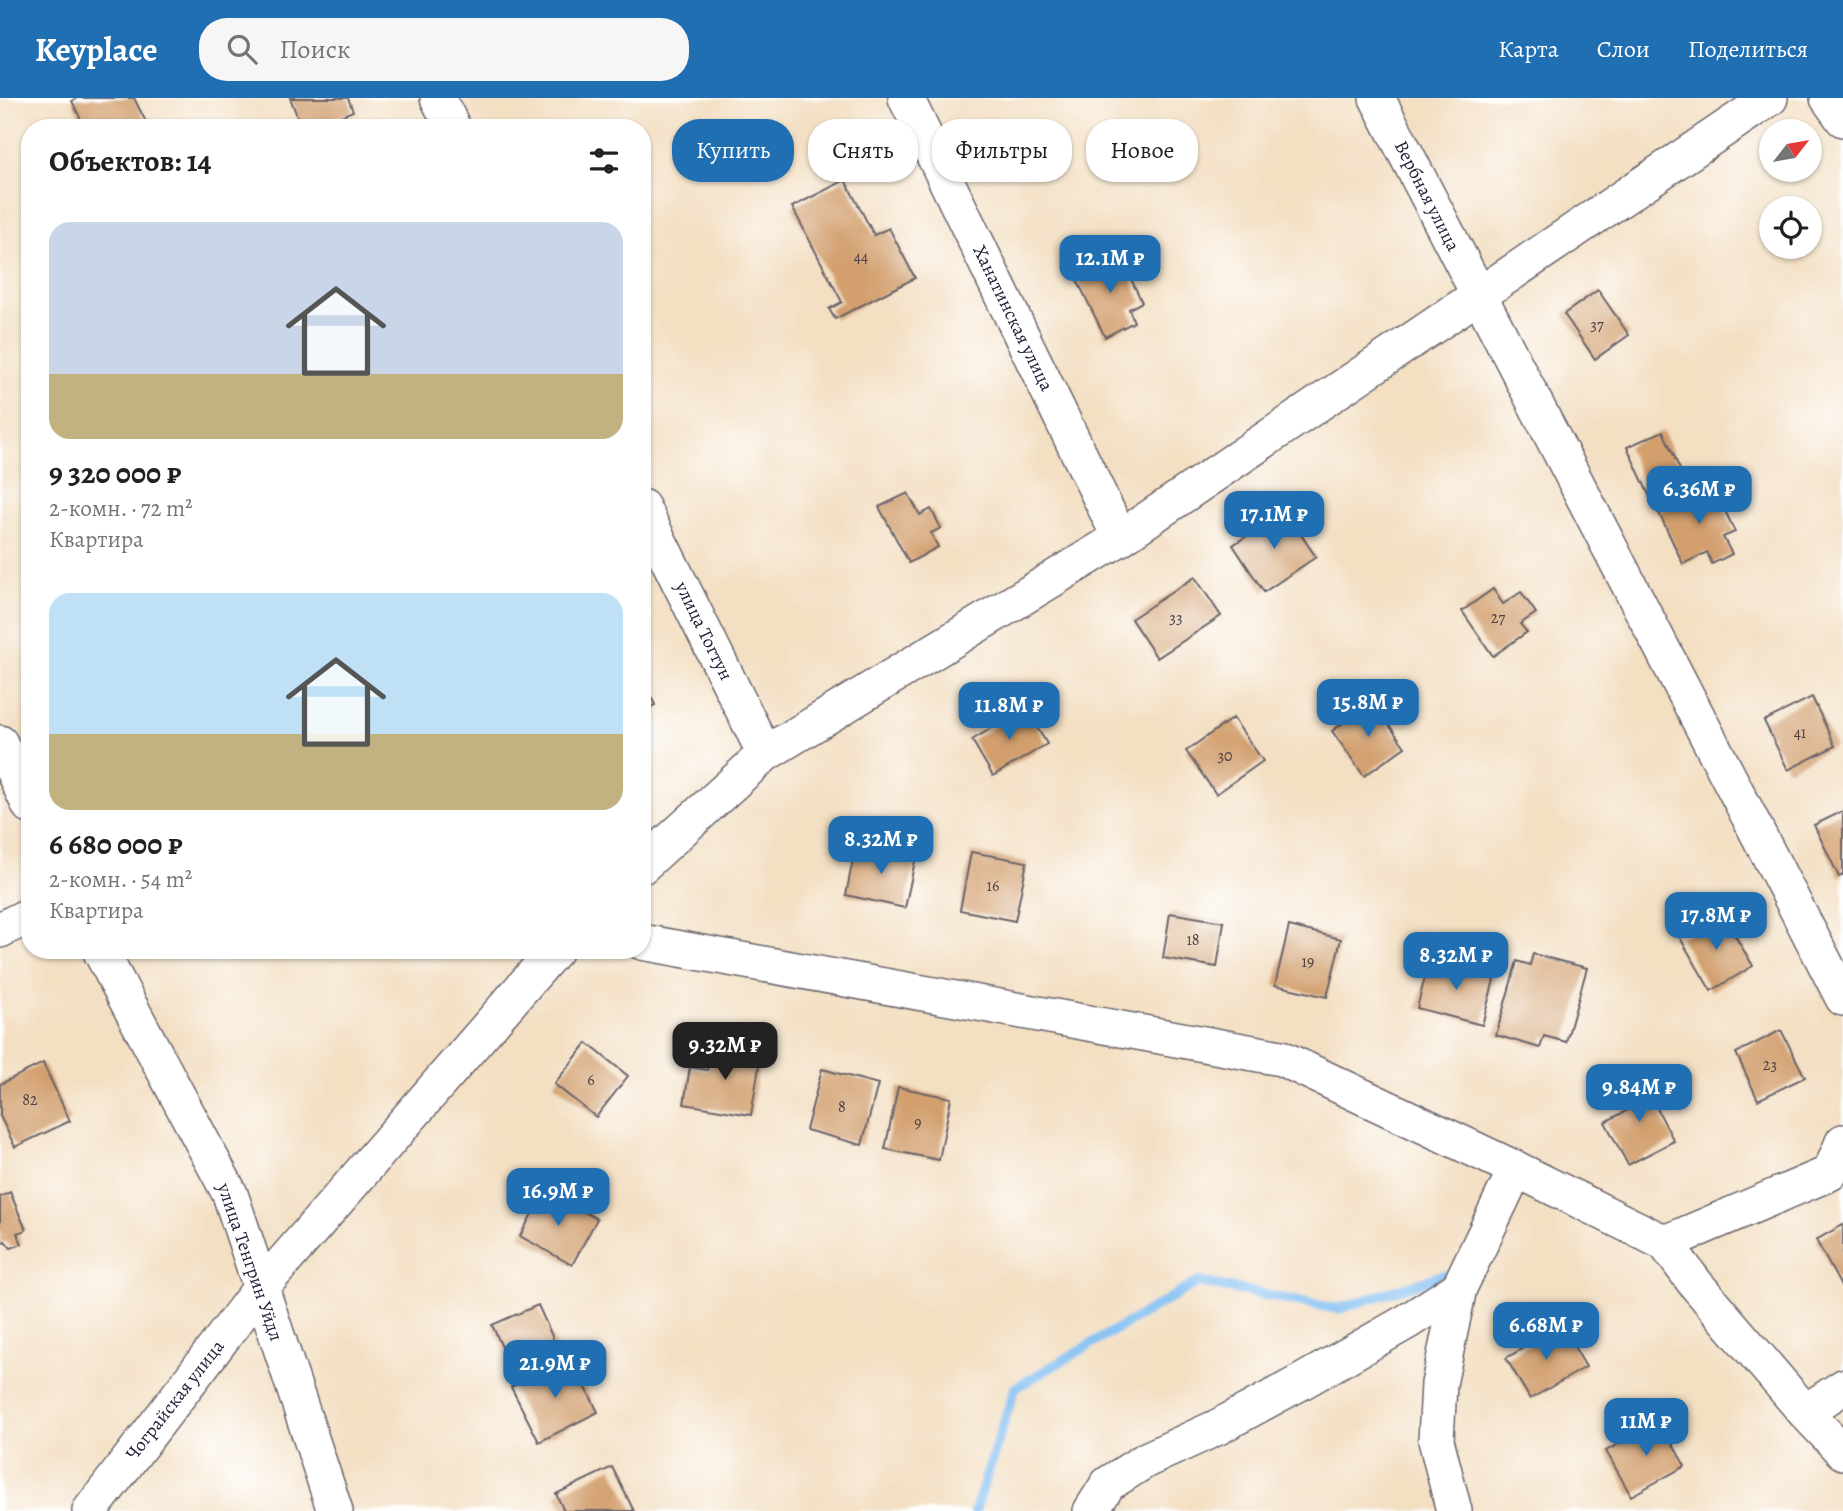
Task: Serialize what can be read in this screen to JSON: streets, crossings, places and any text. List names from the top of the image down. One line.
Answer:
{"streets":{"street":["Вербная улица","Ханатинская улица","улица Тогтун","улица Тенгрин Уйдл","Чограйская улица"]},"crossings":[["улица Тенгрин Уйдл","Чограйская улица"]],"house_numbers":["44","37","33","27","41","30","16","18","19","23","6","82","8","9"],"north":"top right","page":{"header":"Keyplace","search":"Поиск","nav":["Карта","Слои","Поделиться"],"chip":["Купить","Снять","Фильтры","Новое"],"heading":"Объектов: 14","list":[{"name":"9 320 000 ₽","note":"2-комн. · 72 m² · Квартира"},{"name":"6 680 000 ₽","note":"2-комн. · 54 m² · Квартира"}],"price":["12.1M ₽","6.36M ₽","17.1M ₽","15.8M ₽","11.8M ₽","8.32M ₽","17.8M ₽","8.32M ₽","9.32M ₽","9.84M ₽","16.9M ₽","6.68M ₽","21.9M ₽","11M ₽"]}}
